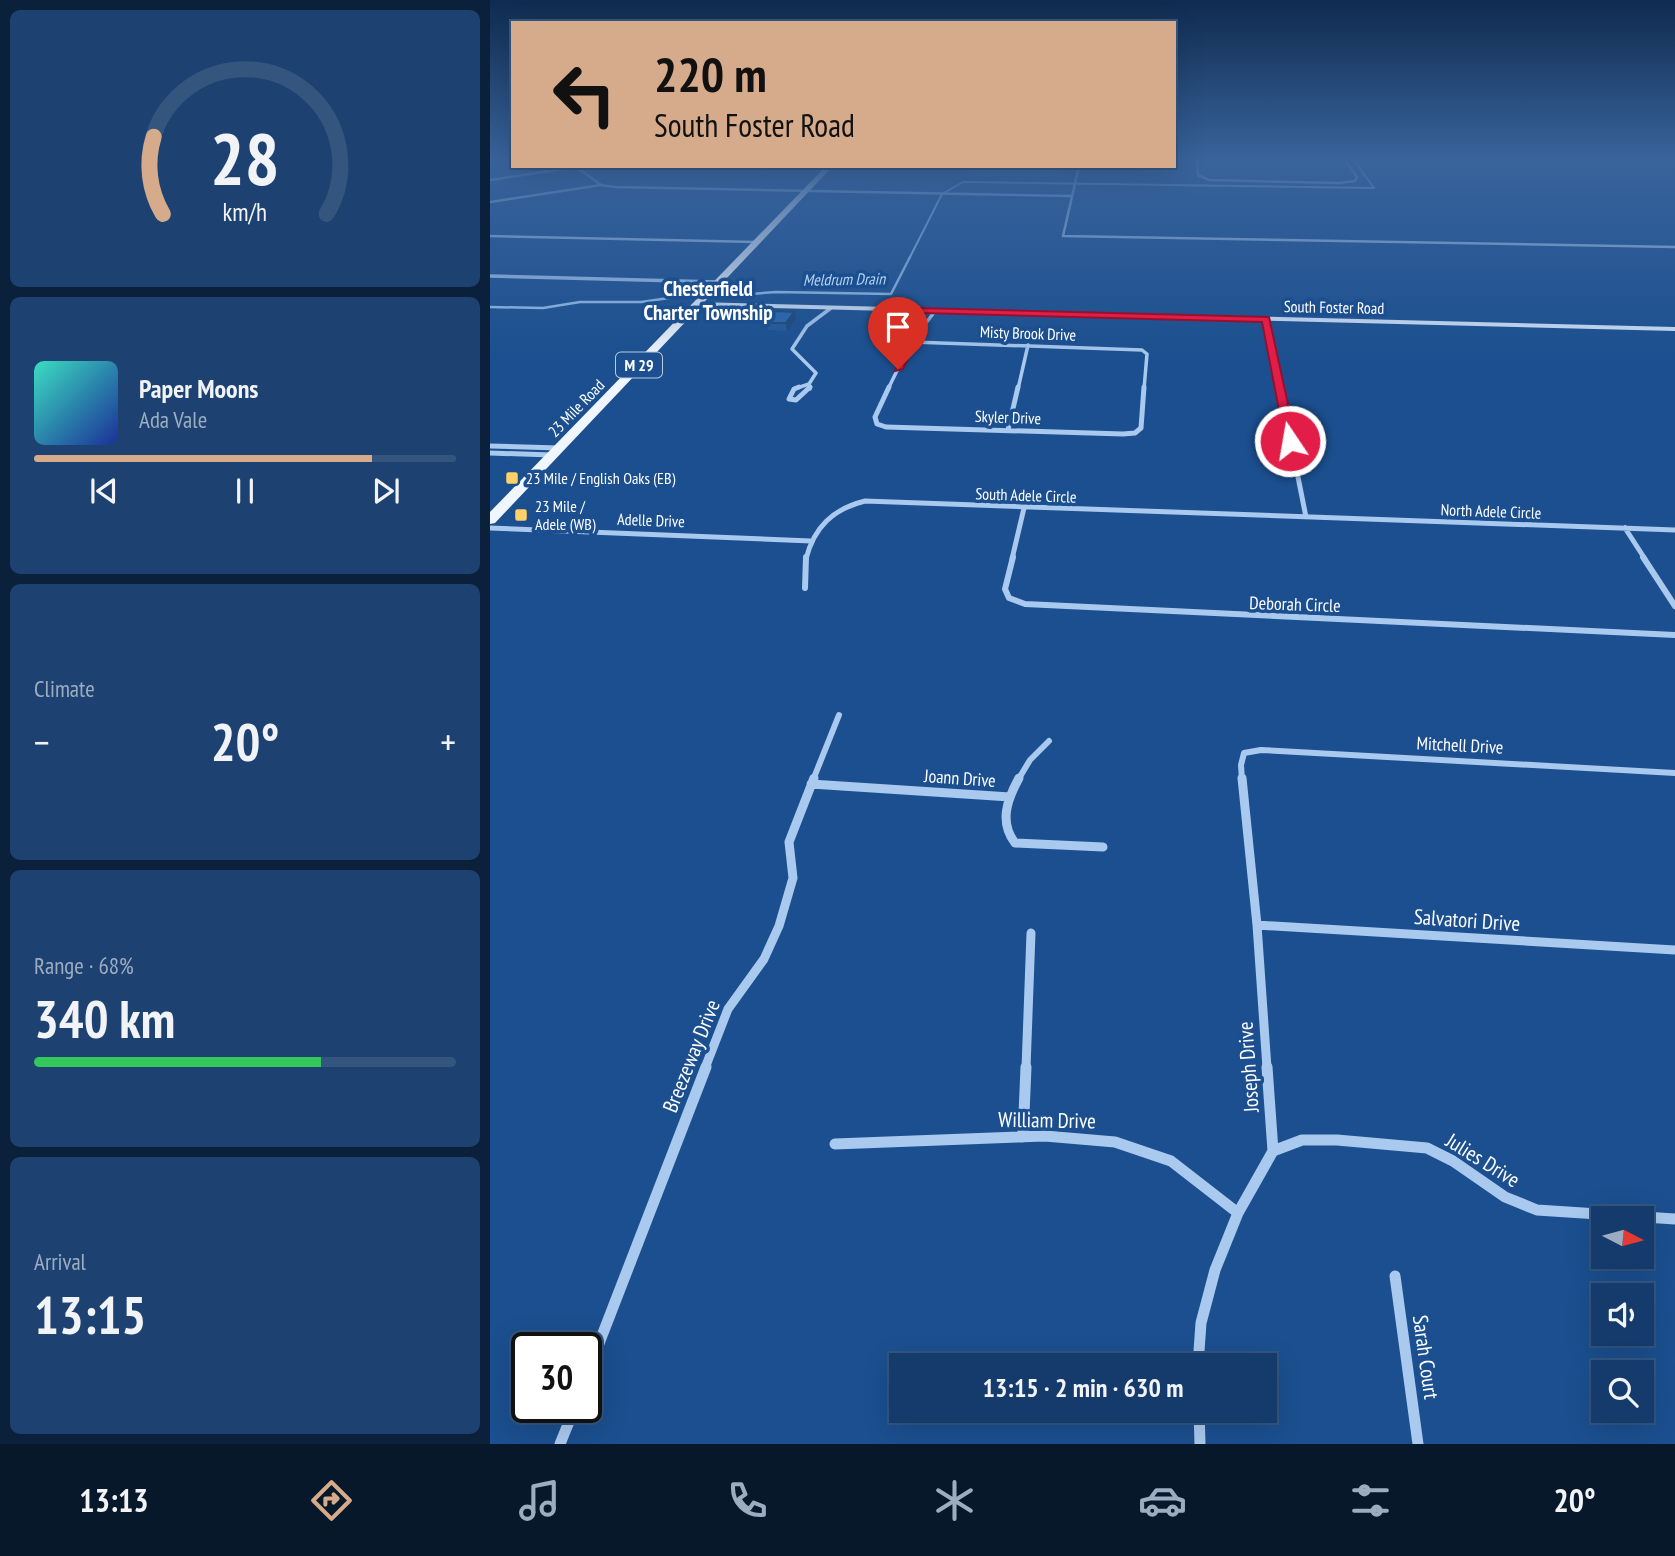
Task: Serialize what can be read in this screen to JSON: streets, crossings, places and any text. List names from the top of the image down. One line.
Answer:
{"streets":{"main road":["M 29","23 Mile Road"],"street":["South Foster Road","Misty Brook Drive","Skyler Drive","South Adele Circle","North Adele Circle","Adelle Drive","Deborah Circle","Mitchell Drive","Joann Drive","Salvatori Drive","Breezeway Drive","Joseph Drive","William Drive","Julies Drive","Sarah Court"]},"crossings":[["South Foster Road","23 Mile Road"],["Misty Brook Drive","Skyler Drive"],["South Adele Circle","North Adele Circle"],["South Adele Circle","Adelle Drive"],["South Adele Circle","Deborah Circle"],["Mitchell Drive","Joseph Drive"],["Joann Drive","Breezeway Drive"],["Salvatori Drive","Joseph Drive"],["Joseph Drive","Julies Drive"]],"districts":["Chesterfield Charter Township"],"water":["Meldrum Drain"],"places":{"transit":["23 Mile / English Oaks (EB)","23 Mile / Adele (WB)"]},"north":"right","page":{"turn":["220 m","South Foster Road"],"song":["Paper Moons","Ada Vale"],"tile":["Climate",["Range · 68%","340 km"],["Arrival","13:15"]],"heat":["−","20°","+"],"limit":"30","trip":"13:15 · 2 min · 630 m","tabs":["13:13","20°"],"gauge":["28","km/h"]}}
